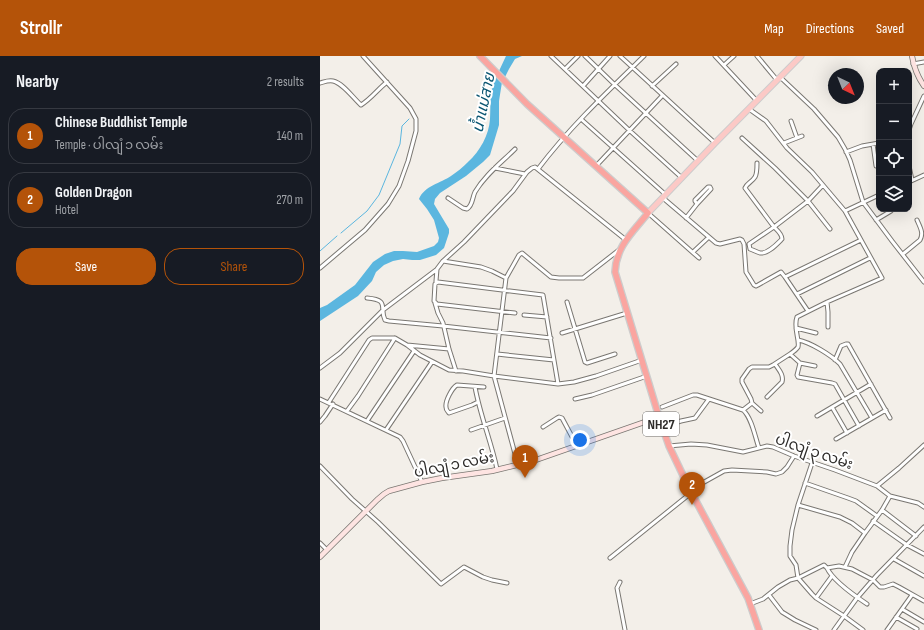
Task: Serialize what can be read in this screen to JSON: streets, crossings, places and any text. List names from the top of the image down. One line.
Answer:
{"streets":{"highway":["NH27"],"street":["ပါလျံ ၃ လမ်း","ပါလျံ ၁ လမ်း"]},"crossings":[["NH27","ပါလျံ ၃ လမ်း"],["NH27","ပါလျံ ၁ လမ်း"]],"water":["น้ำแม่สาย"],"north":"bottom right","page":{"header":"Strollr","nav":["Map","Directions","Saved"],"heading":["Nearby","2 results"],"map_buttons":["+","−"],"list":[{"mark":"1","name":"Chinese Buddhist Temple","note":"Temple · ပါလျံ ၁ လမ်း","value":"140 m"},{"mark":"2","name":"Golden Dragon","note":"Hotel","value":"270 m"}],"buttons":["Save","Share"],"pins":["1","2"]}}
